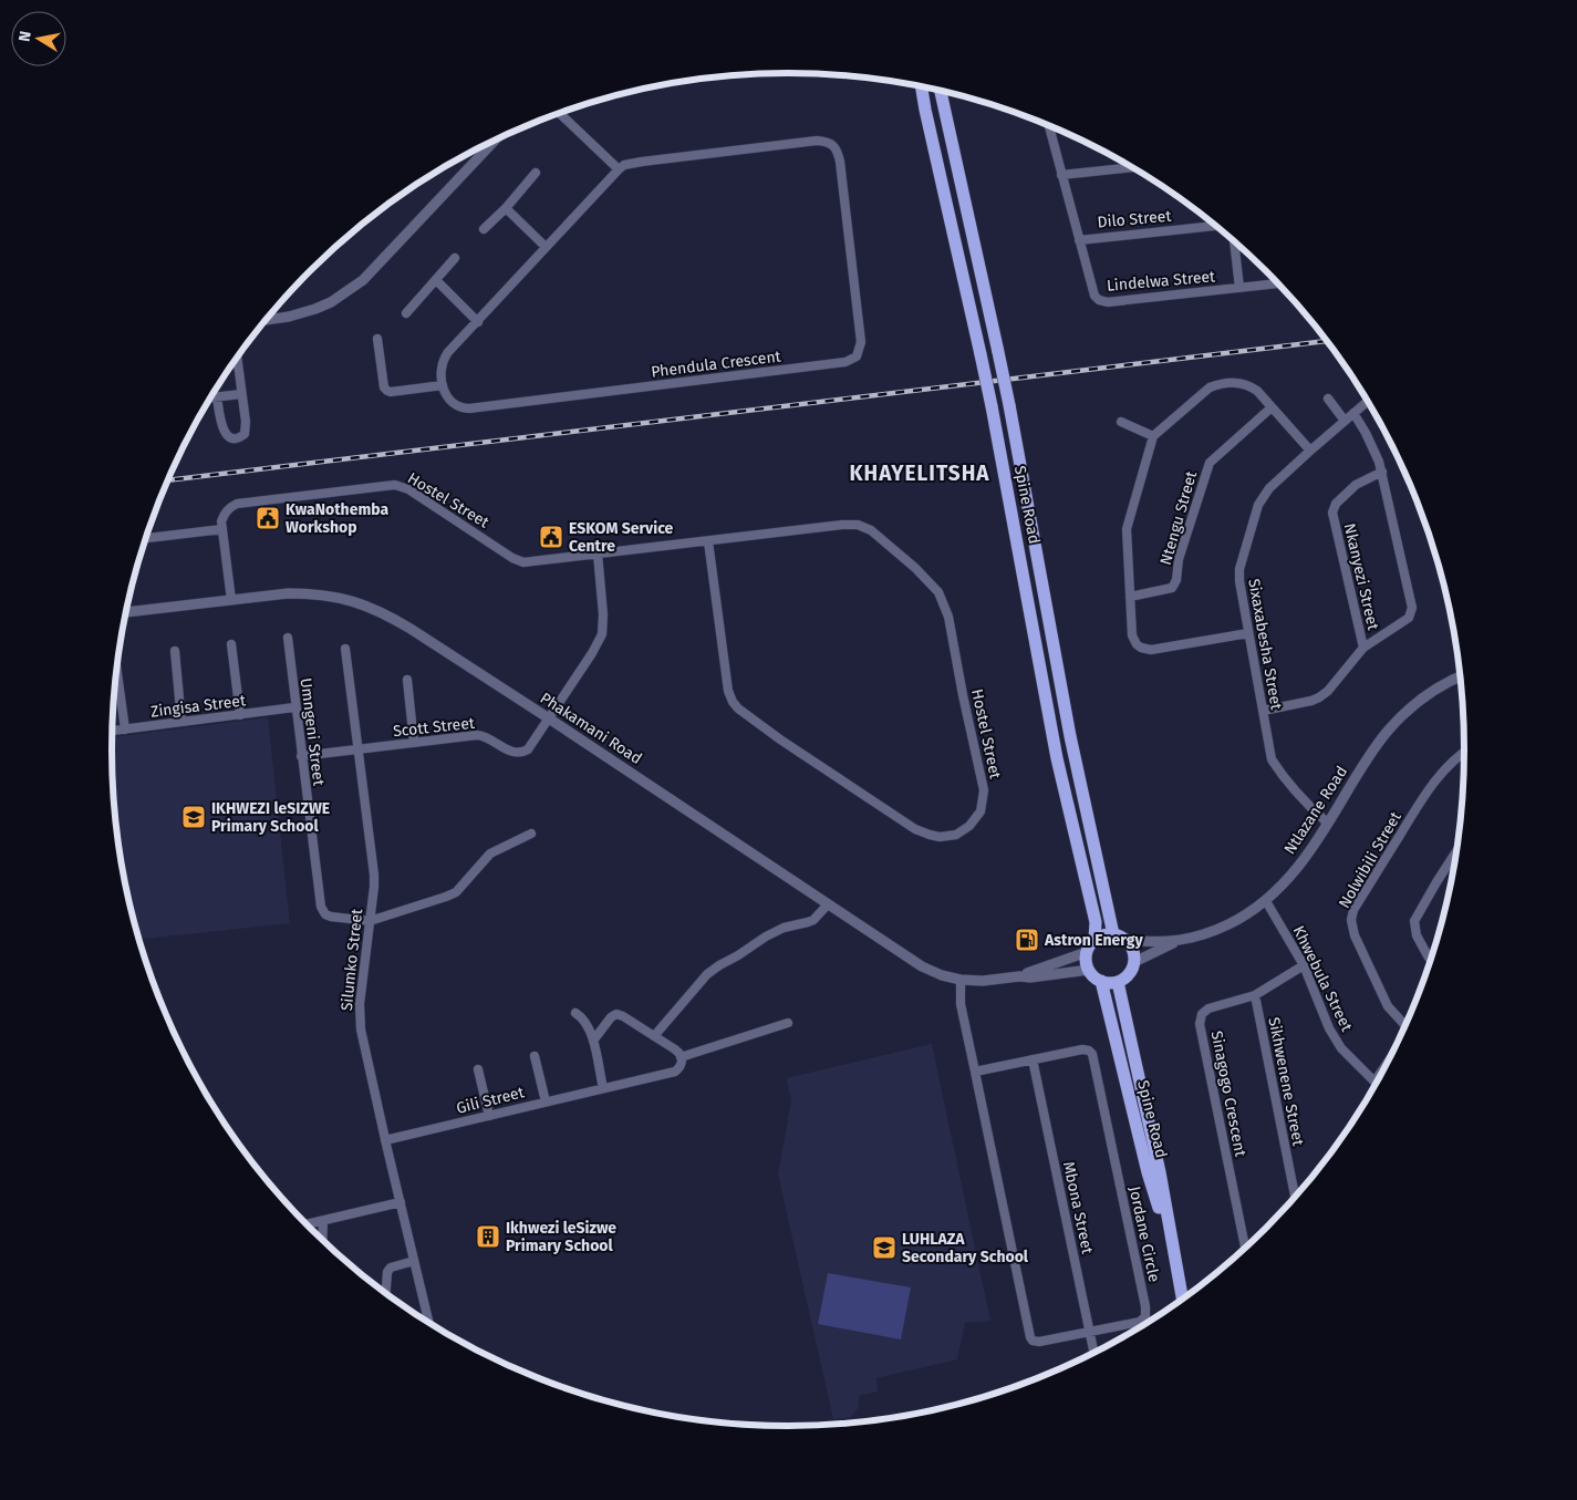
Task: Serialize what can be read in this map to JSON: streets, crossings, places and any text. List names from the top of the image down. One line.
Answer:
{"streets":{"main road":["Spine Road"],"street":["Dilo Street","Lindelwa Street","Phendula Crescent","Hostel Street","Ntengu Street","Nkanyezi Street","Sixaxabesha Street","Zingisa Street","Scott Street","Phakamani Road","Umngeni Street","Ntlazane Road","Nolwibili Street","Silumko Street","Khwebula Street","Sikhwenene Street","Sinagogo Crescent","Gili Street","Mbona Street","Jordane Circle"]},"crossings":[["Dilo Street","Lindelwa Street"],["Spine Road","Phakamani Road"],["Spine Road","Ntlazane Road"],["Sixaxabesha Street","Ntlazane Road"],["Zingisa Street","Umngeni Street"],["Scott Street","Phakamani Road"],["Scott Street","Umngeni Street"],["Scott Street","Silumko Street"],["Phakamani Road","Ntlazane Road"],["Phakamani Road","Jordane Circle"],["Umngeni Street","Silumko Street"],["Ntlazane Road","Khwebula Street"],["Silumko Street","Gili Street"],["Khwebula Street","Sinagogo Crescent"],["Sikhwenene Street","Sinagogo Crescent"],["Mbona Street","Jordane Circle"]],"districts":["KHAYELITSHA"],"places":{"public building":["KwaNothemba Workshop","ESKOM Service Centre"],"school or university":["IKHWEZI leSIZWE Primary School","LUHLAZA Secondary School"],"fuel station":["Astron Energy"],"building":["Ikhwezi leSizwe Primary School"]},"north":"left"}
